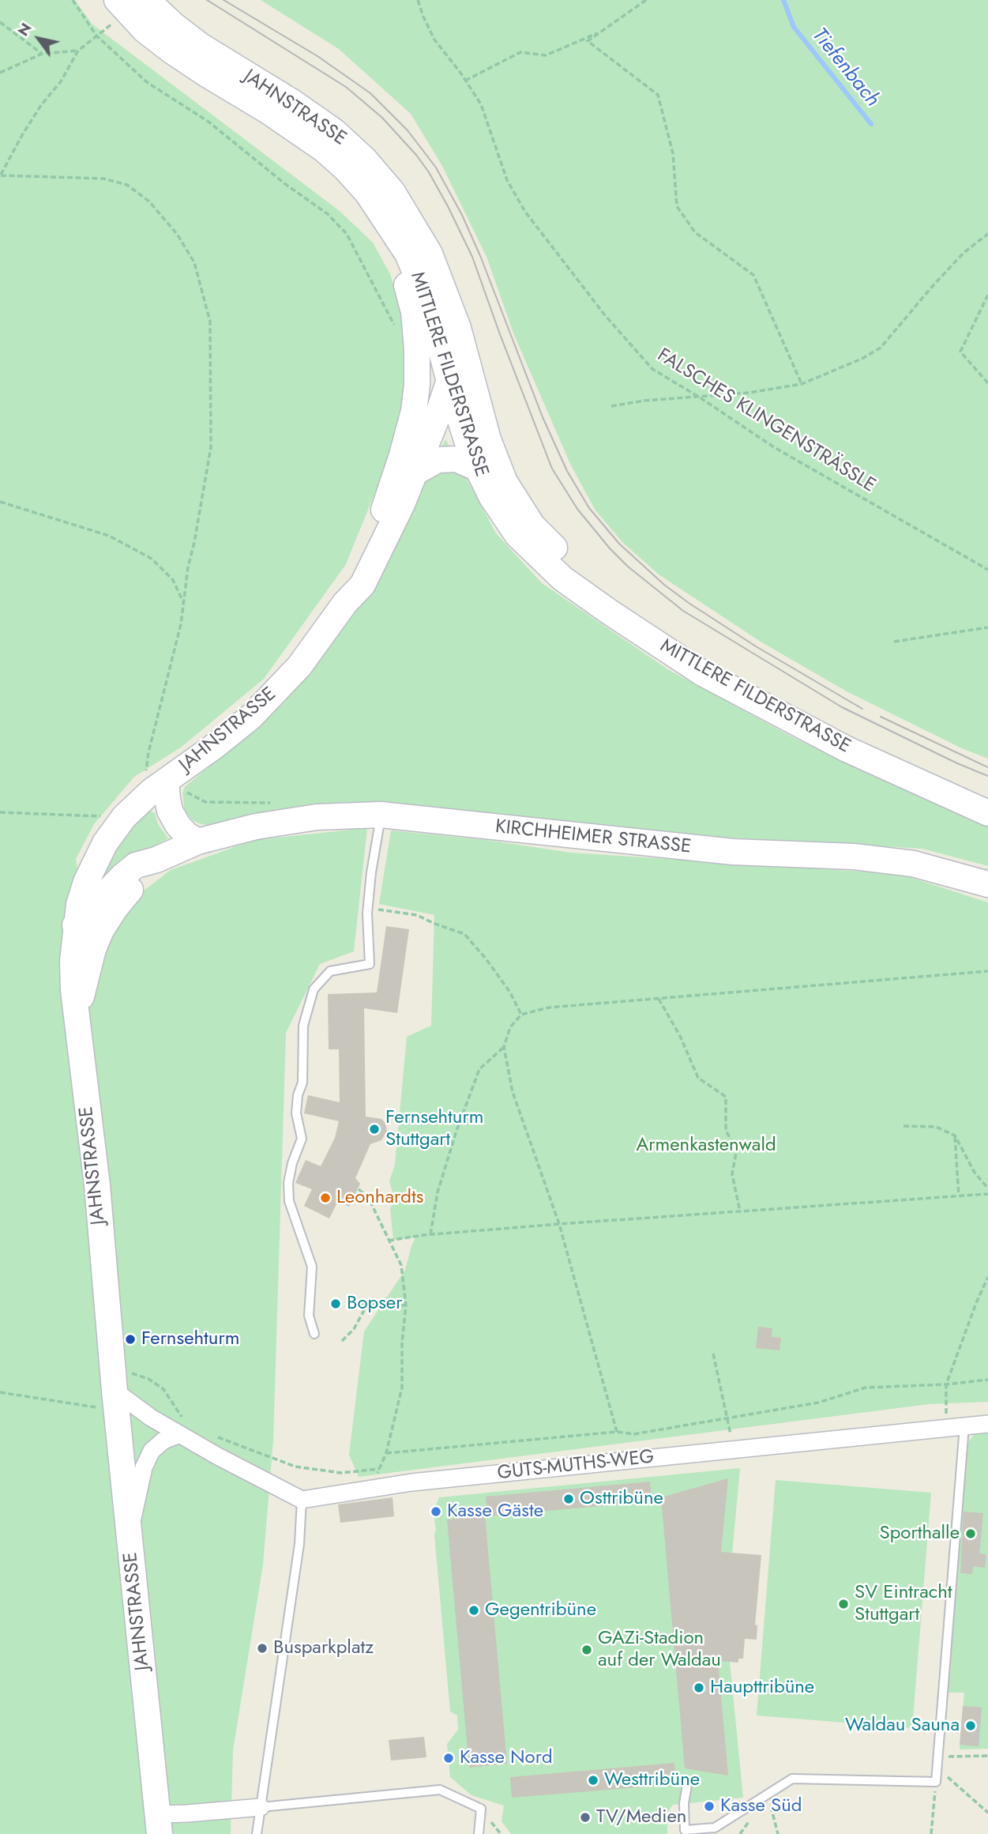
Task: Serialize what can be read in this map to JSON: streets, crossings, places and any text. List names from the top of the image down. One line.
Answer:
{"streets":{"main road":["JAHNSTRASSE","MITTLERE FILDERSTRASSE","KIRCHHEIMER STRASSE"],"street":["GUTS-MUTHS-WEG"],"path":["FALSCHES KLINGENSTRÄSSLE"]},"crossings":[["JAHNSTRASSE","MITTLERE FILDERSTRASSE"],["JAHNSTRASSE","KIRCHHEIMER STRASSE"]],"water":["Tiefenbach"],"parks":["Armenkastenwald"],"places":["Fernsehturm Stuttgart","Leonhardts","Bopser","Fernsehturm","Osttribüne","Kasse Gäste","Sporthalle","SV Eintracht Stuttgart","Gegentribüne","Busparkplatz","GAZi-Stadion auf der Waldau","Haupttribüne","Waldau Sauna","Kasse Nord","Westtribüne","Kasse Süd","TV/Medien"],"north":"top left"}
